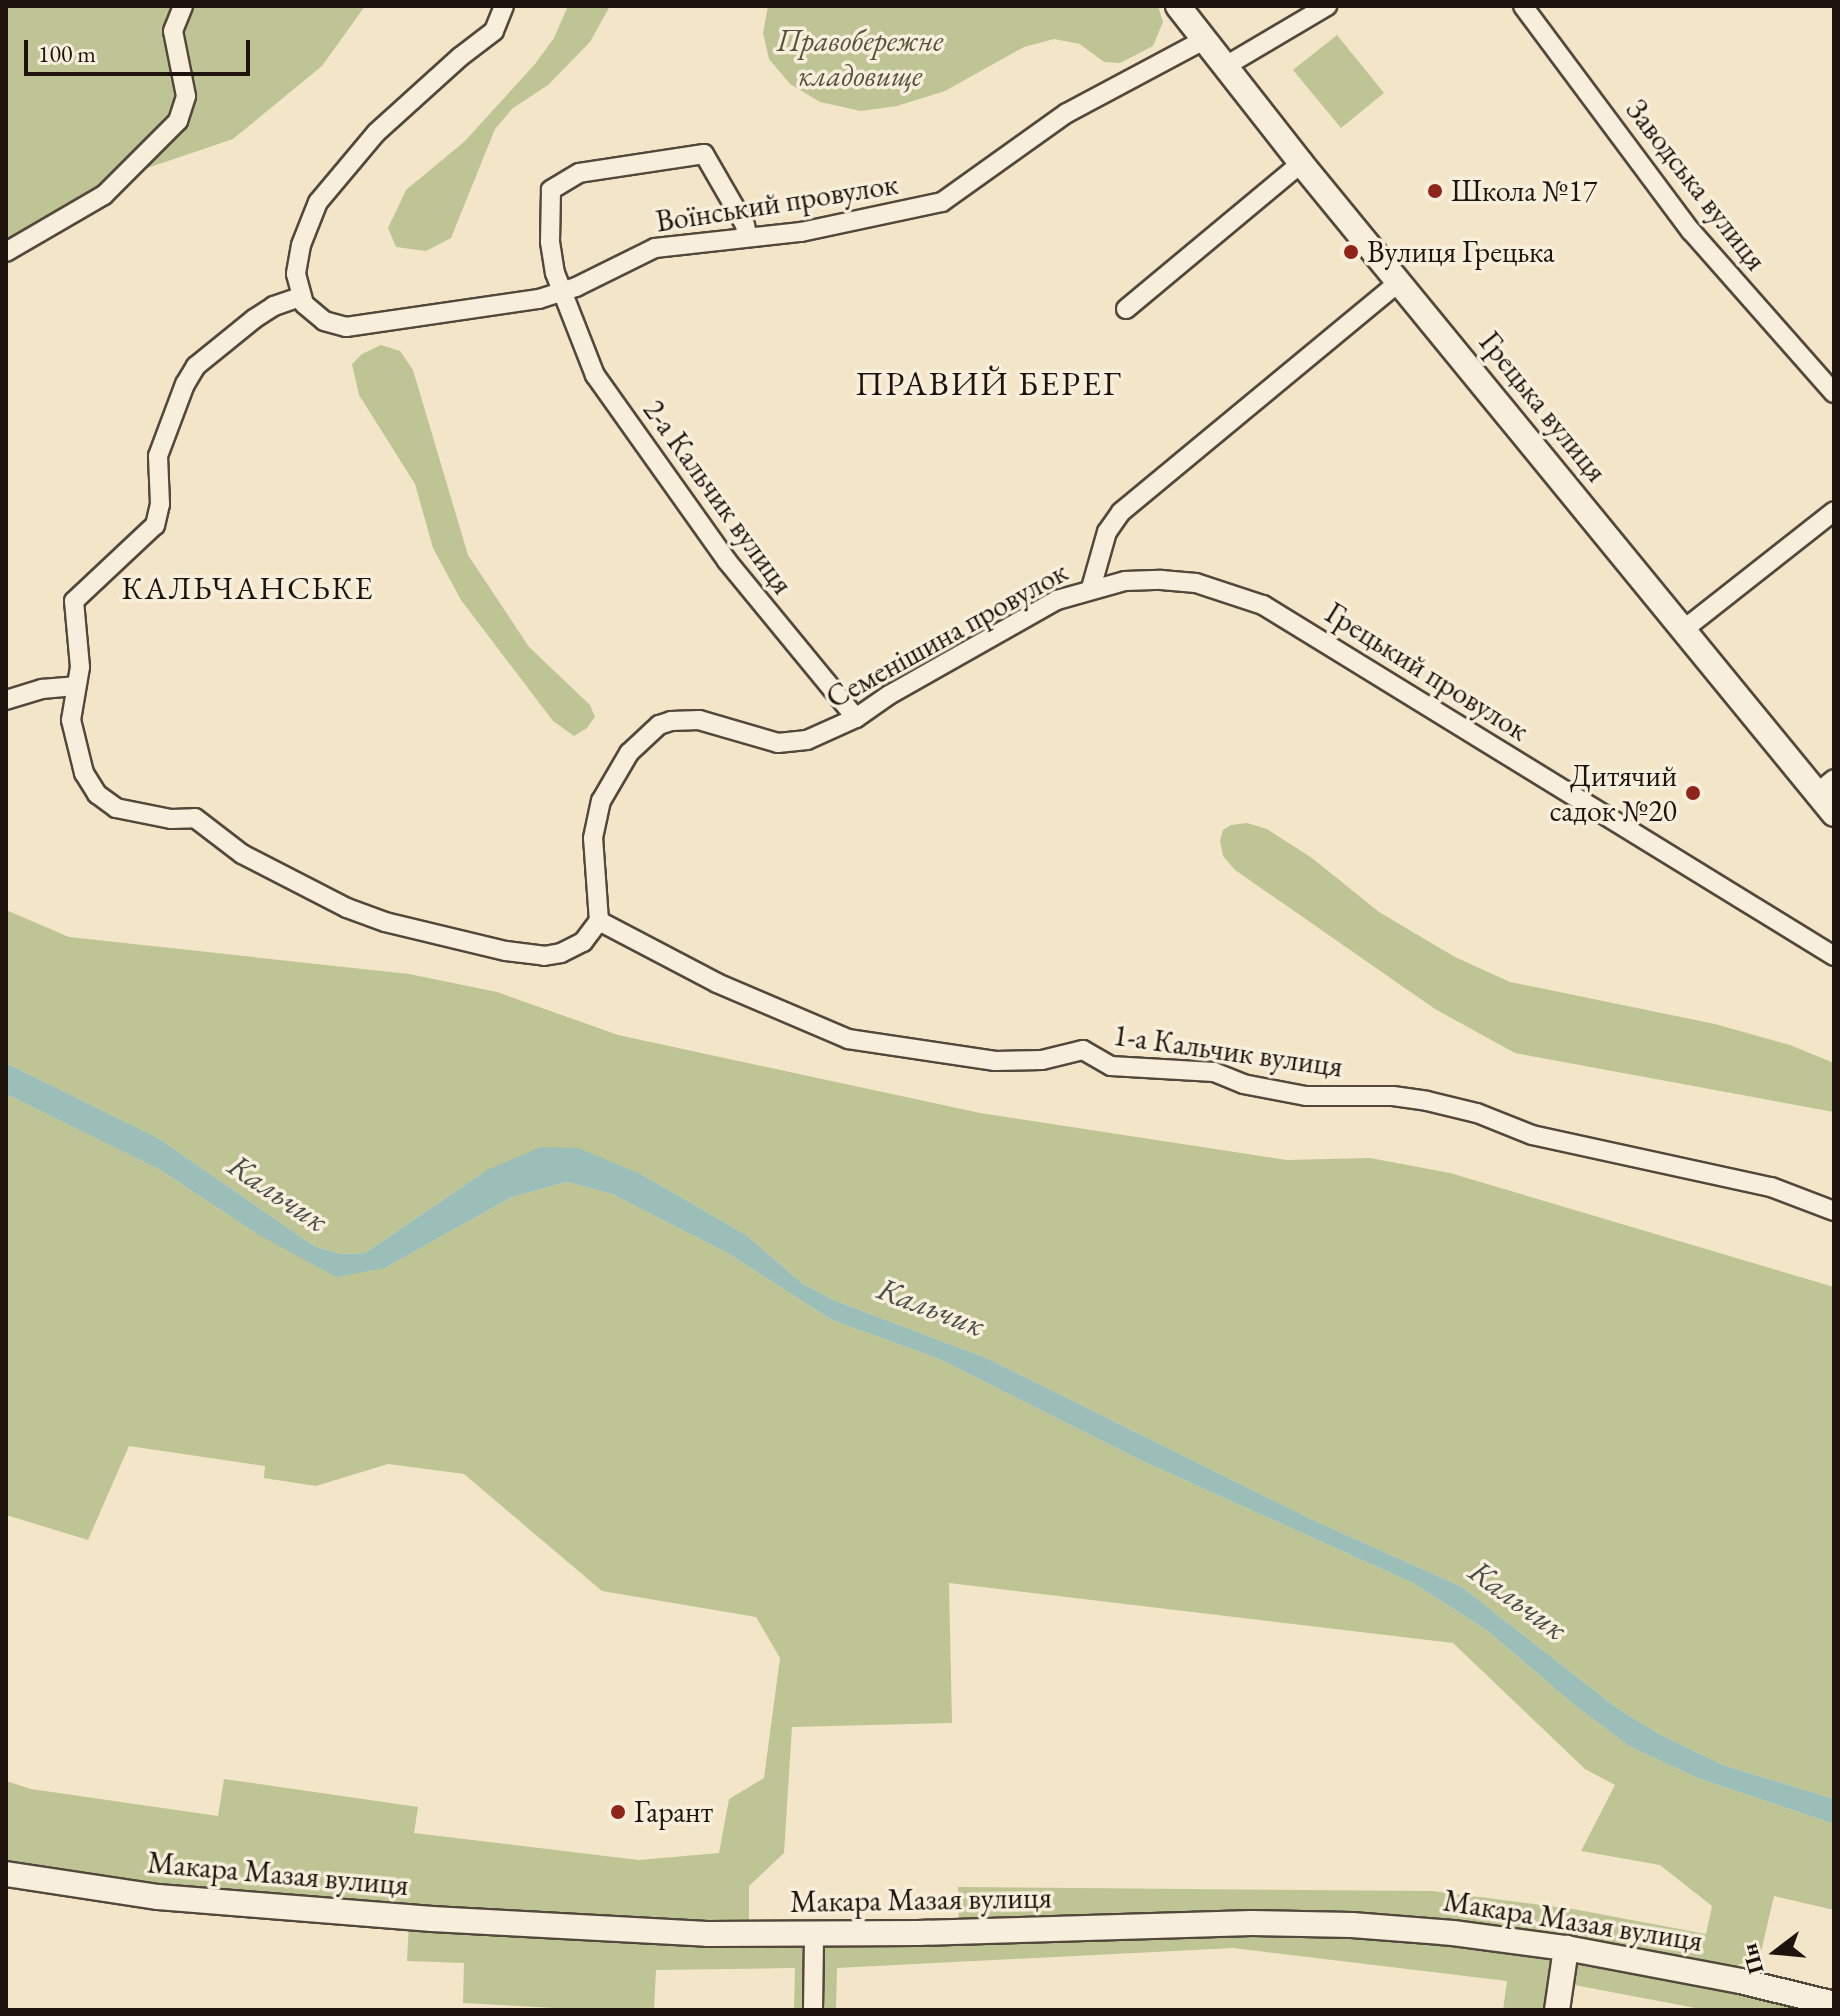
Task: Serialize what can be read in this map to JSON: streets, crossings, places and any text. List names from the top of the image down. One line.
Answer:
{"streets":{"main road":["Грецька вулиця","Макара Мазая вулиця"],"street":["Заводська вулиця","Воїнський провулок","2-а Кальчик вулиця","Семенішина провулок","Грецький провулок","1-а Кальчик вулиця"]},"crossings":[["Воїнський провулок","Грецька вулиця"],["Воїнський провулок","2-а Кальчик вулиця"],["Грецька вулиця","Семенішина провулок"],["2-а Кальчик вулиця","Семенішина провулок"],["Семенішина провулок","Грецький провулок"],["Семенішина провулок","1-а Кальчик вулиця"]],"districts":["ПРАВИЙ БЕРЕГ","КАЛЬЧАНСЬКЕ"],"water":["Кальчик"],"parks":["Правобережне кладовище"],"places":["Школа №17","Вулиця Грецька","Дитячий садок №20","Гарант"],"scale_bar":"100 m","north":"left"}
